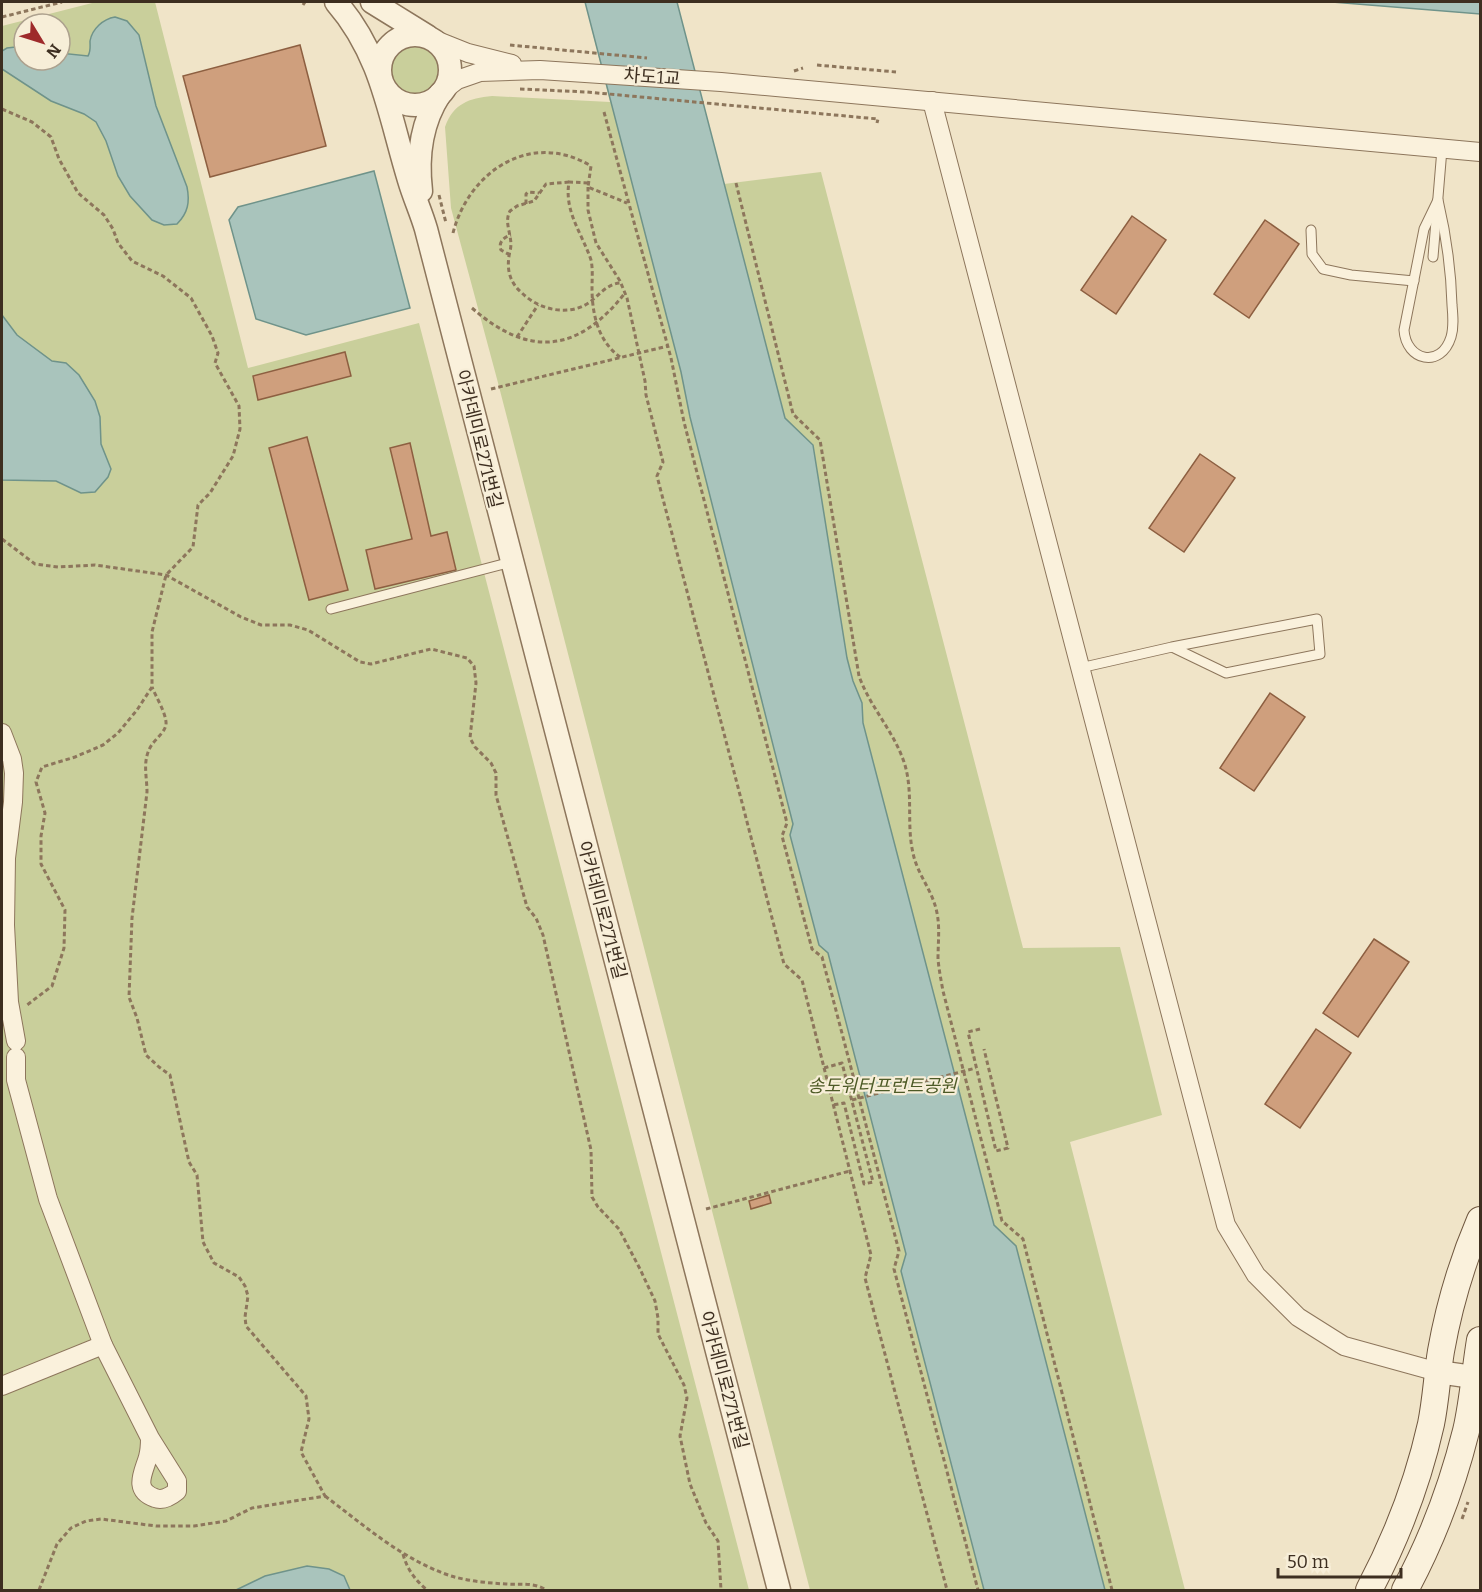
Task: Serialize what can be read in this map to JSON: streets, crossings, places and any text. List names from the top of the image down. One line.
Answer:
{"streets":{"street":["차도1교","아카데미로271번길"]},"parks":["송도워터프런트공원"],"scale_bar":"50 m","north":"bottom right"}
